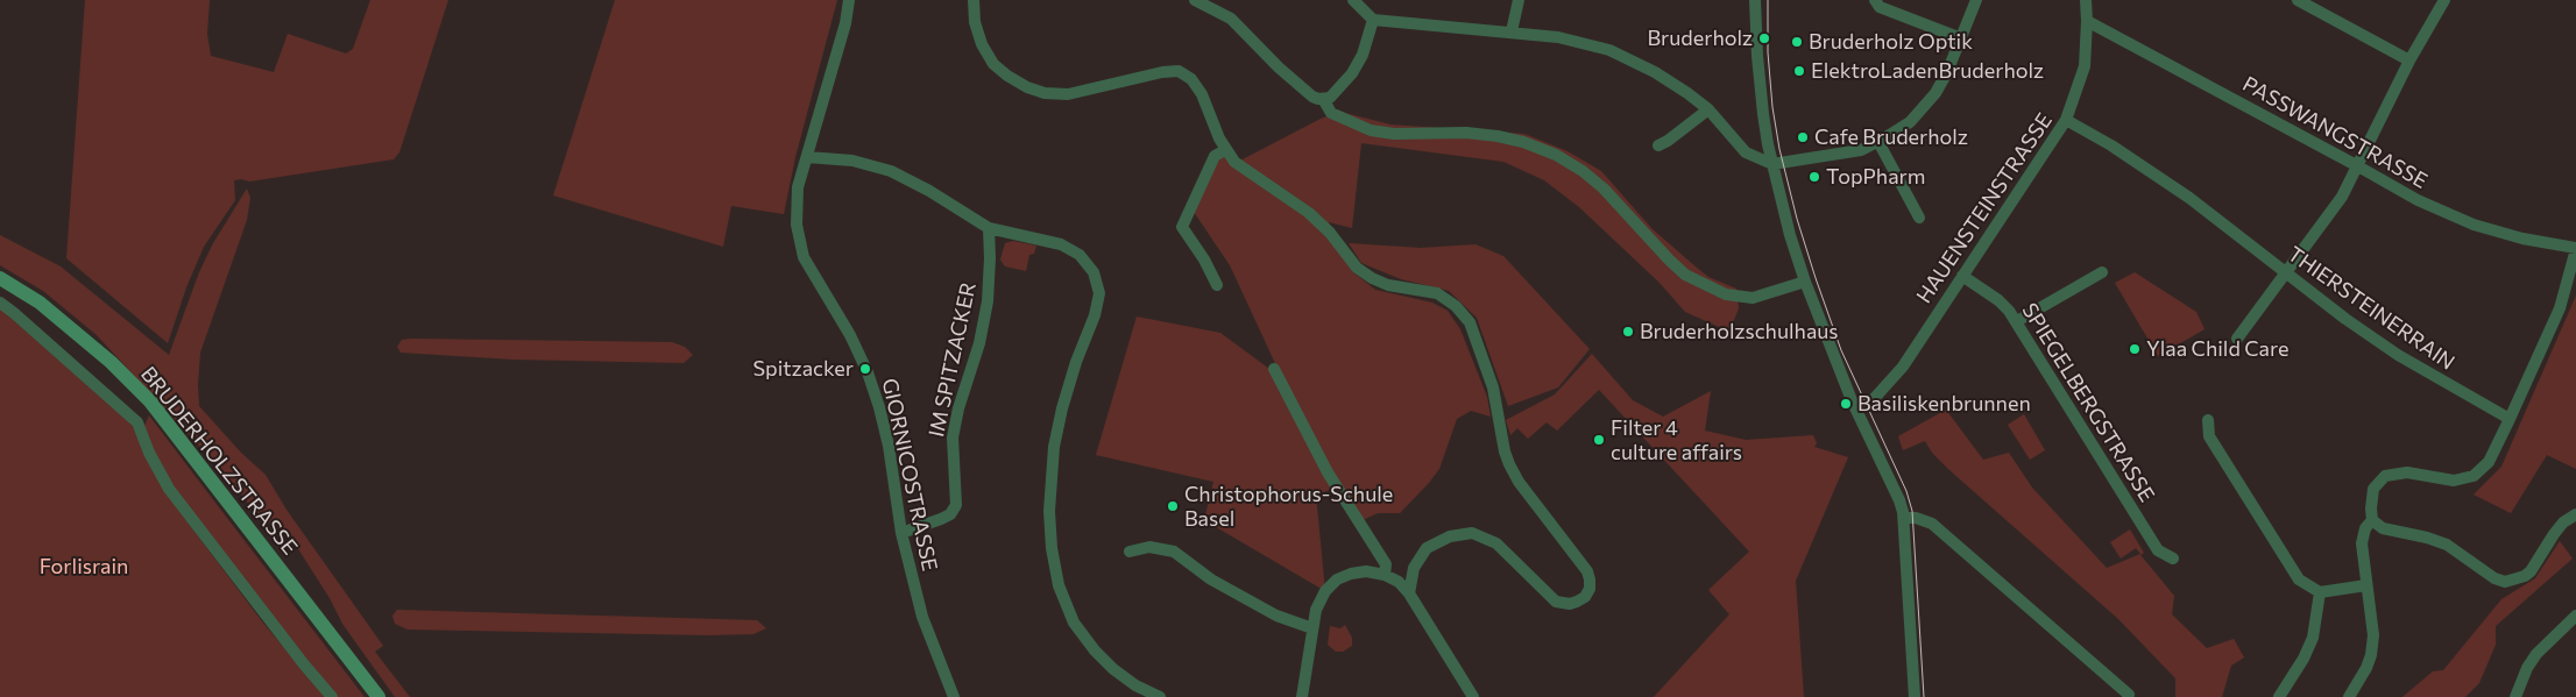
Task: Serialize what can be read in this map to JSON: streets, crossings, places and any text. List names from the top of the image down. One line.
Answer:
{"streets":{"main road":["BRUDERHOLZSTRASSE"],"street":["PASSWANGSTRASSE","HAUENSTEINSTRASSE","THIERSTEINERRAIN","IM SPITZACKER","SPIEGELBERGSTRASSE","GIORNICOSTRASSE"]},"crossings":[["PASSWANGSTRASSE","HAUENSTEINSTRASSE"],["HAUENSTEINSTRASSE","THIERSTEINERRAIN"],["HAUENSTEINSTRASSE","SPIEGELBERGSTRASSE"],["IM SPITZACKER","GIORNICOSTRASSE"]],"parks":["Forlisrain"],"places":["Bruderholz","Bruderholz Optik","ElektroLadenBruderholz","Cafe Bruderholz","TopPharm","Bruderholzschulhaus","Ylaa Child Care","Spitzacker","Basiliskenbrunnen","Filter 4 culture affairs","Christophorus-Schule Basel"]}
